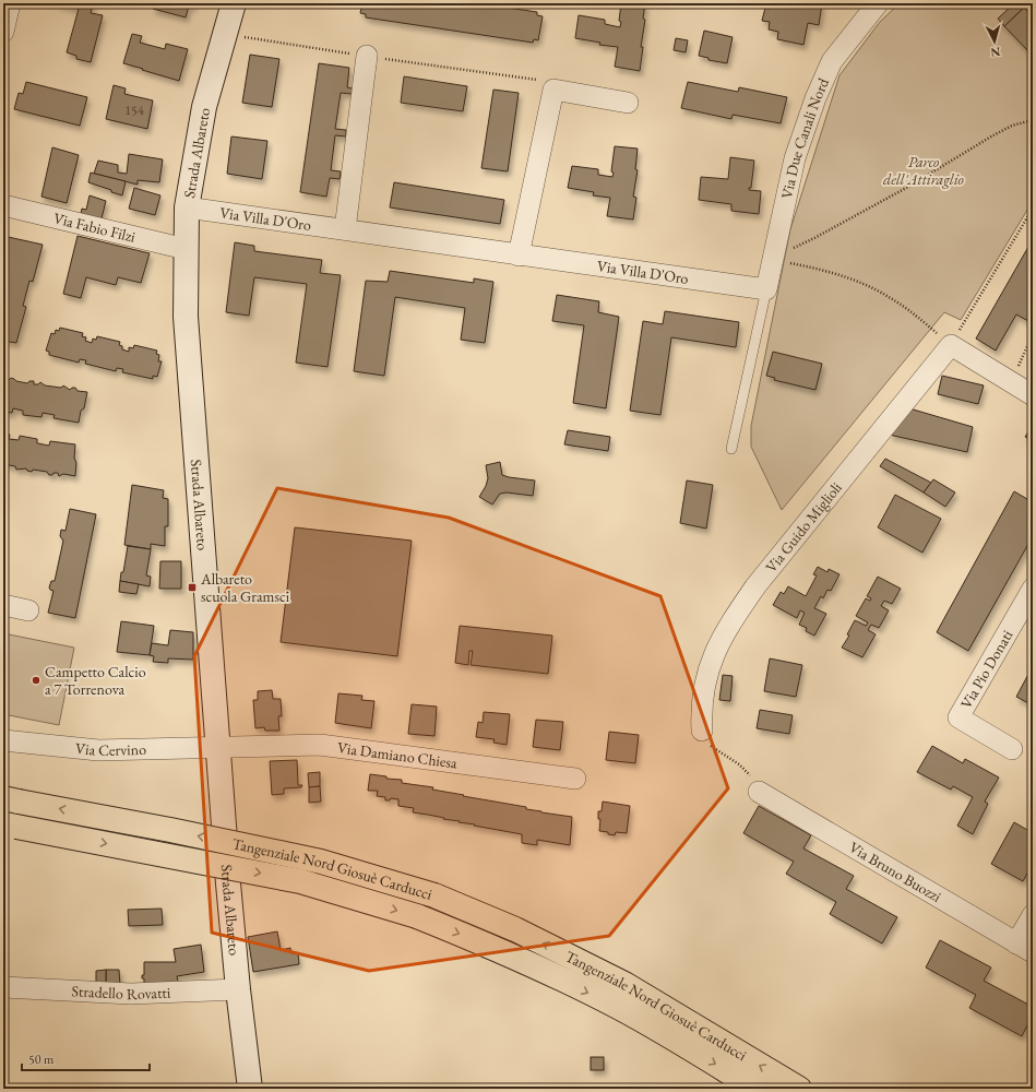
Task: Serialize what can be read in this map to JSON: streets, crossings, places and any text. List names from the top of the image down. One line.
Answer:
{"streets":{"highway":["Tangenziale Nord Giosuè Carducci"],"street":["Via Due Canali Nord","Strada Albareto","Via Villa D'Oro","Via Fabio Filzi","Via Guido Miglioli","Via Pio Donati","Via Cervino","Via Damiano Chiesa","Via Bruno Buozzi","Stradello Rovatti"]},"crossings":[["Via Due Canali Nord","Via Villa D'Oro"],["Strada Albareto","Via Villa D'Oro"],["Strada Albareto","Via Fabio Filzi"],["Strada Albareto","Via Cervino"],["Strada Albareto","Via Damiano Chiesa"],["Strada Albareto","Stradello Rovatti"],["Via Cervino","Via Damiano Chiesa"]],"parks":["Parco dell'Attiraglio"],"places":{"transit":["Albareto scuola Gramsci"],"other":["Campetto Calcio a 7 Torrenova"]},"house_numbers":["154"],"scale_bar":"50 m","north":"bottom"}
